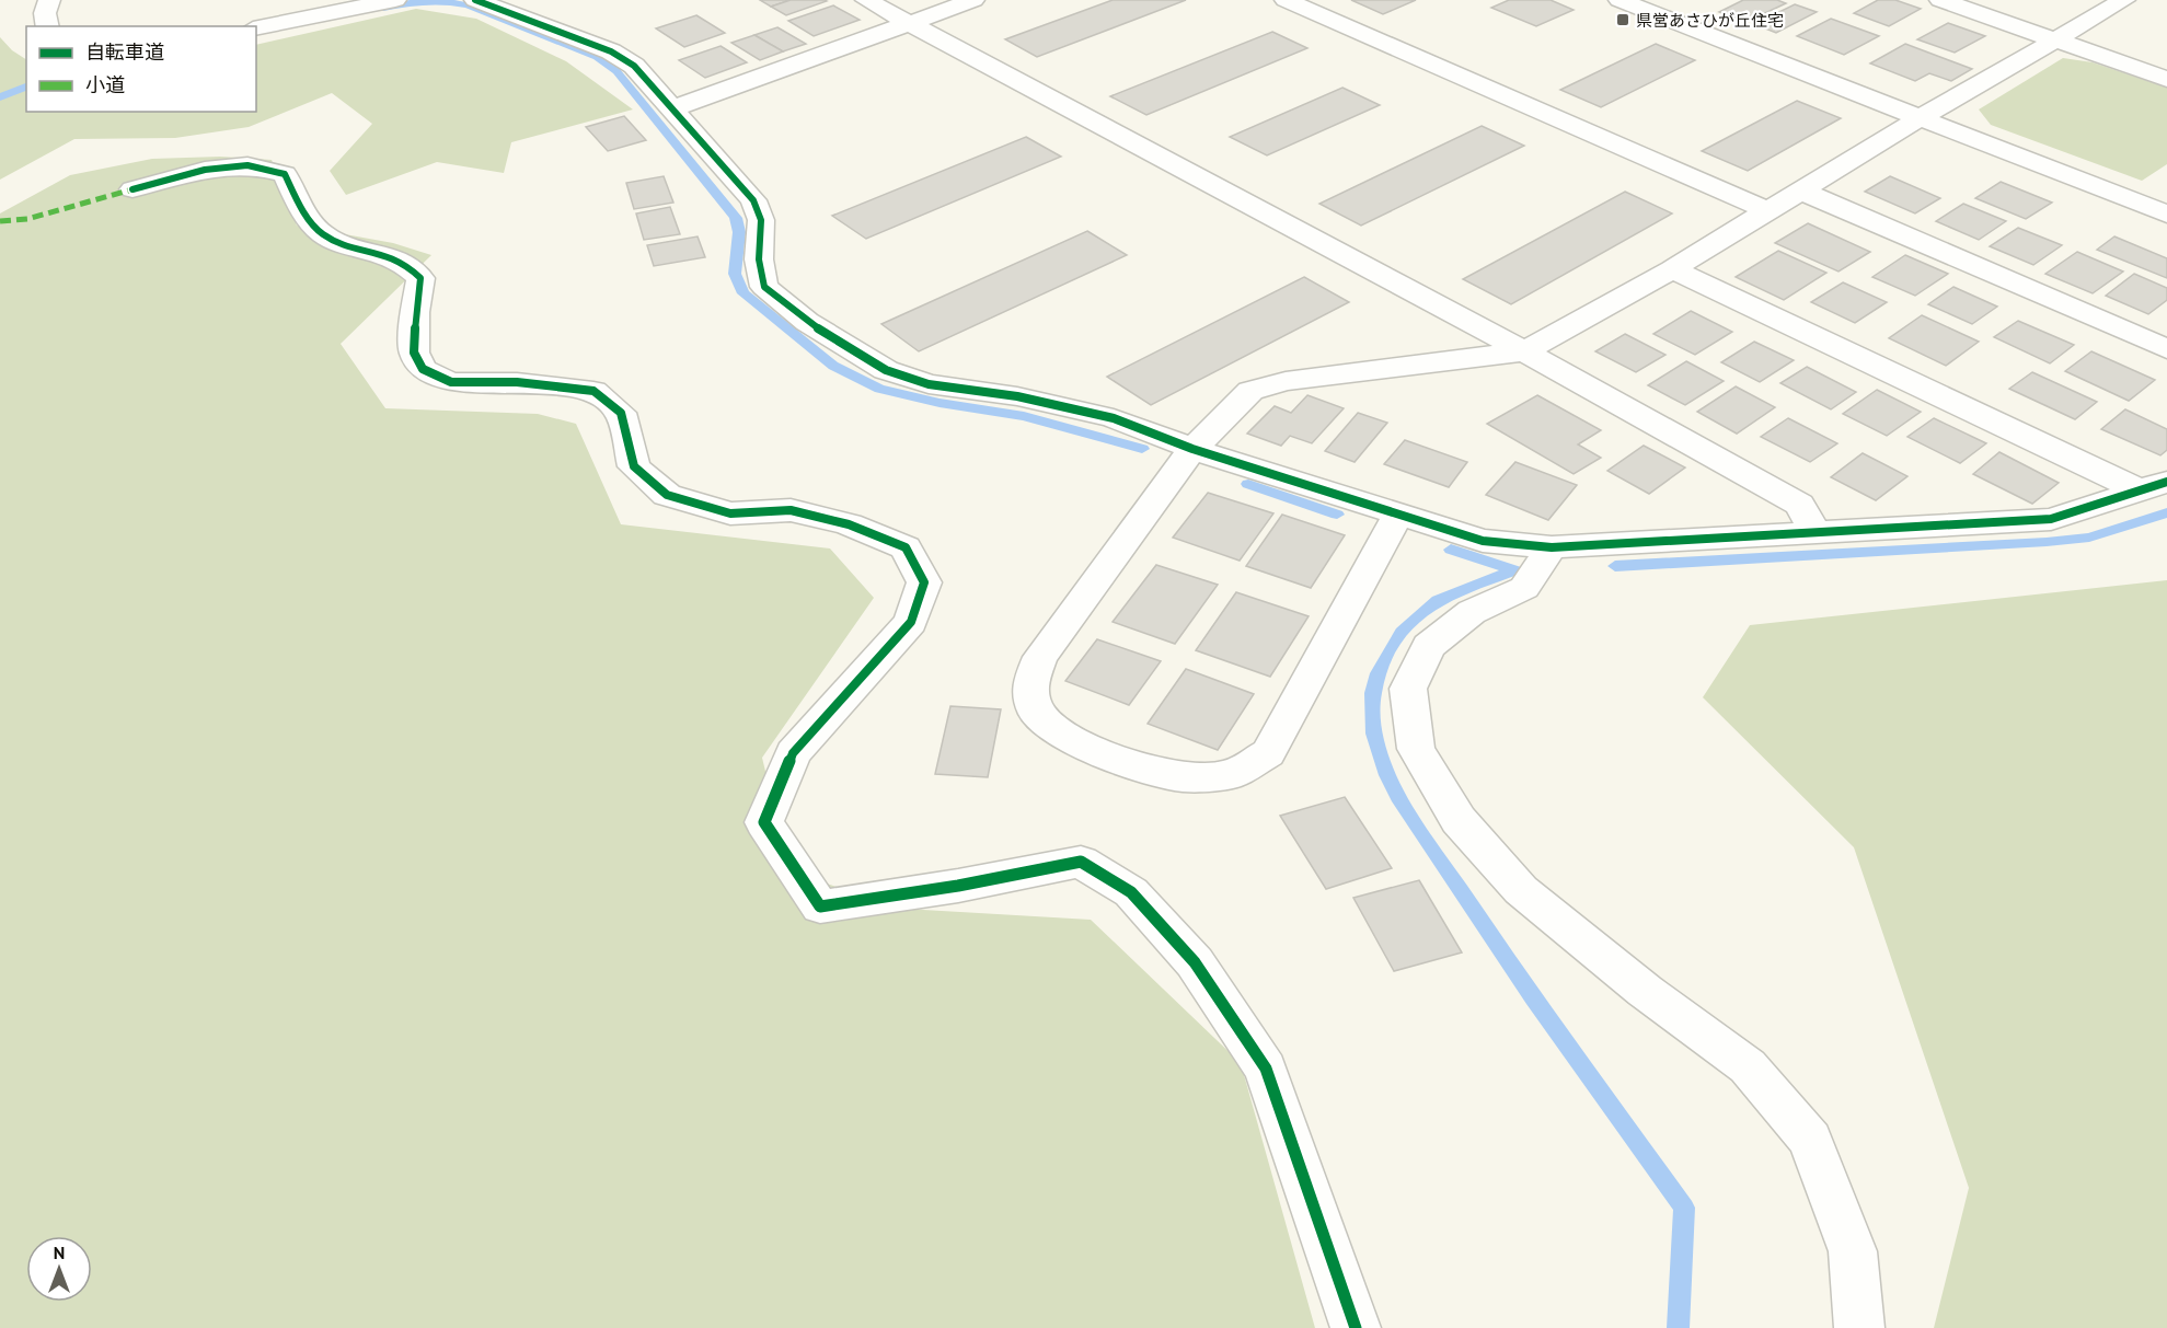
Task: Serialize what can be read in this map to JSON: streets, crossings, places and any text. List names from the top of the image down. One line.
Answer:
{"places":{"transit":["県営あさひが丘住宅"]},"legend":["自転車道","小道"],"north":"top"}
